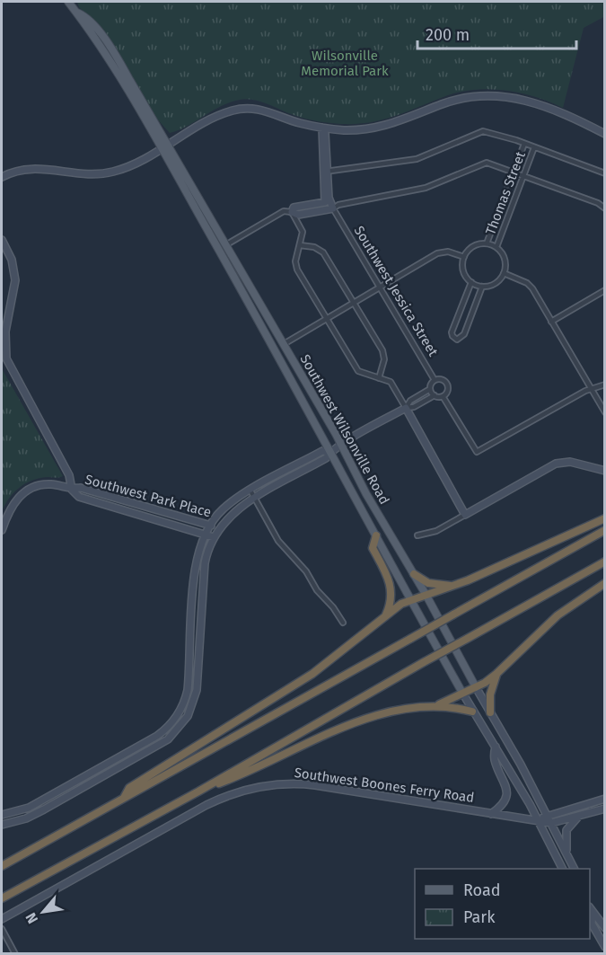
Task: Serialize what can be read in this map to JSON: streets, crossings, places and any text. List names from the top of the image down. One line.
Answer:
{"streets":{"main road":["Southwest Wilsonville Road"],"street":["Thomas Street","Southwest Jessica Street","Southwest Park Place","Southwest Boones Ferry Road"]},"crossings":[["Southwest Wilsonville Road","Southwest Boones Ferry Road"]],"parks":["Wilsonville Memorial Park"],"legend":["Road","Park"],"scale_bar":"200 m","north":"bottom left"}
